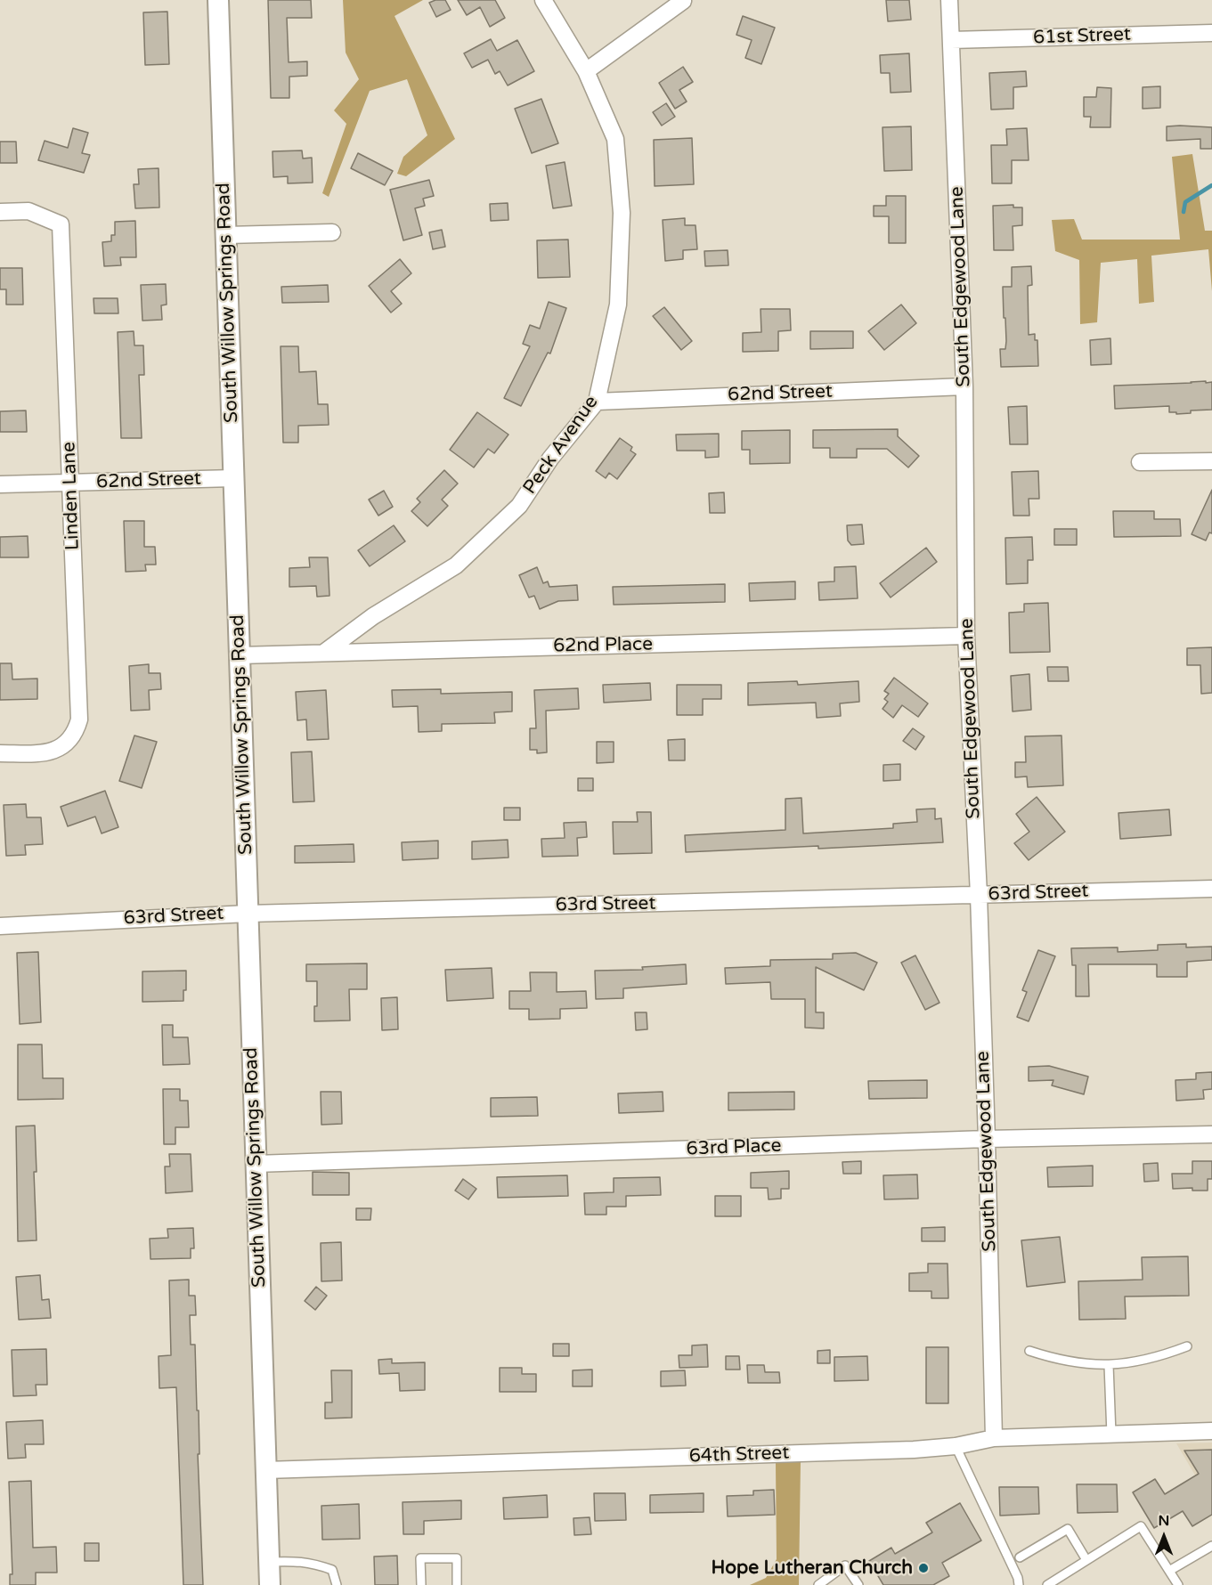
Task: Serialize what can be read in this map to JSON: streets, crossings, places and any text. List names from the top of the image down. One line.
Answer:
{"streets":{"street":["61st Street","South Edgewood Lane","South Willow Springs Road","62nd Street","Peck Avenue","Linden Lane","62nd Place","63rd Street","63rd Place","64th Street"]},"crossings":[["61st Street","South Edgewood Lane"],["South Edgewood Lane","62nd Street"],["South Edgewood Lane","62nd Place"],["South Edgewood Lane","63rd Street"],["South Edgewood Lane","63rd Place"],["South Edgewood Lane","64th Street"],["South Willow Springs Road","62nd Street"],["South Willow Springs Road","62nd Place"],["South Willow Springs Road","63rd Street"],["South Willow Springs Road","63rd Place"],["South Willow Springs Road","64th Street"],["62nd Street","Peck Avenue"],["62nd Street","Linden Lane"],["Peck Avenue","62nd Place"]],"places":["Hope Lutheran Church"],"north":"top"}
